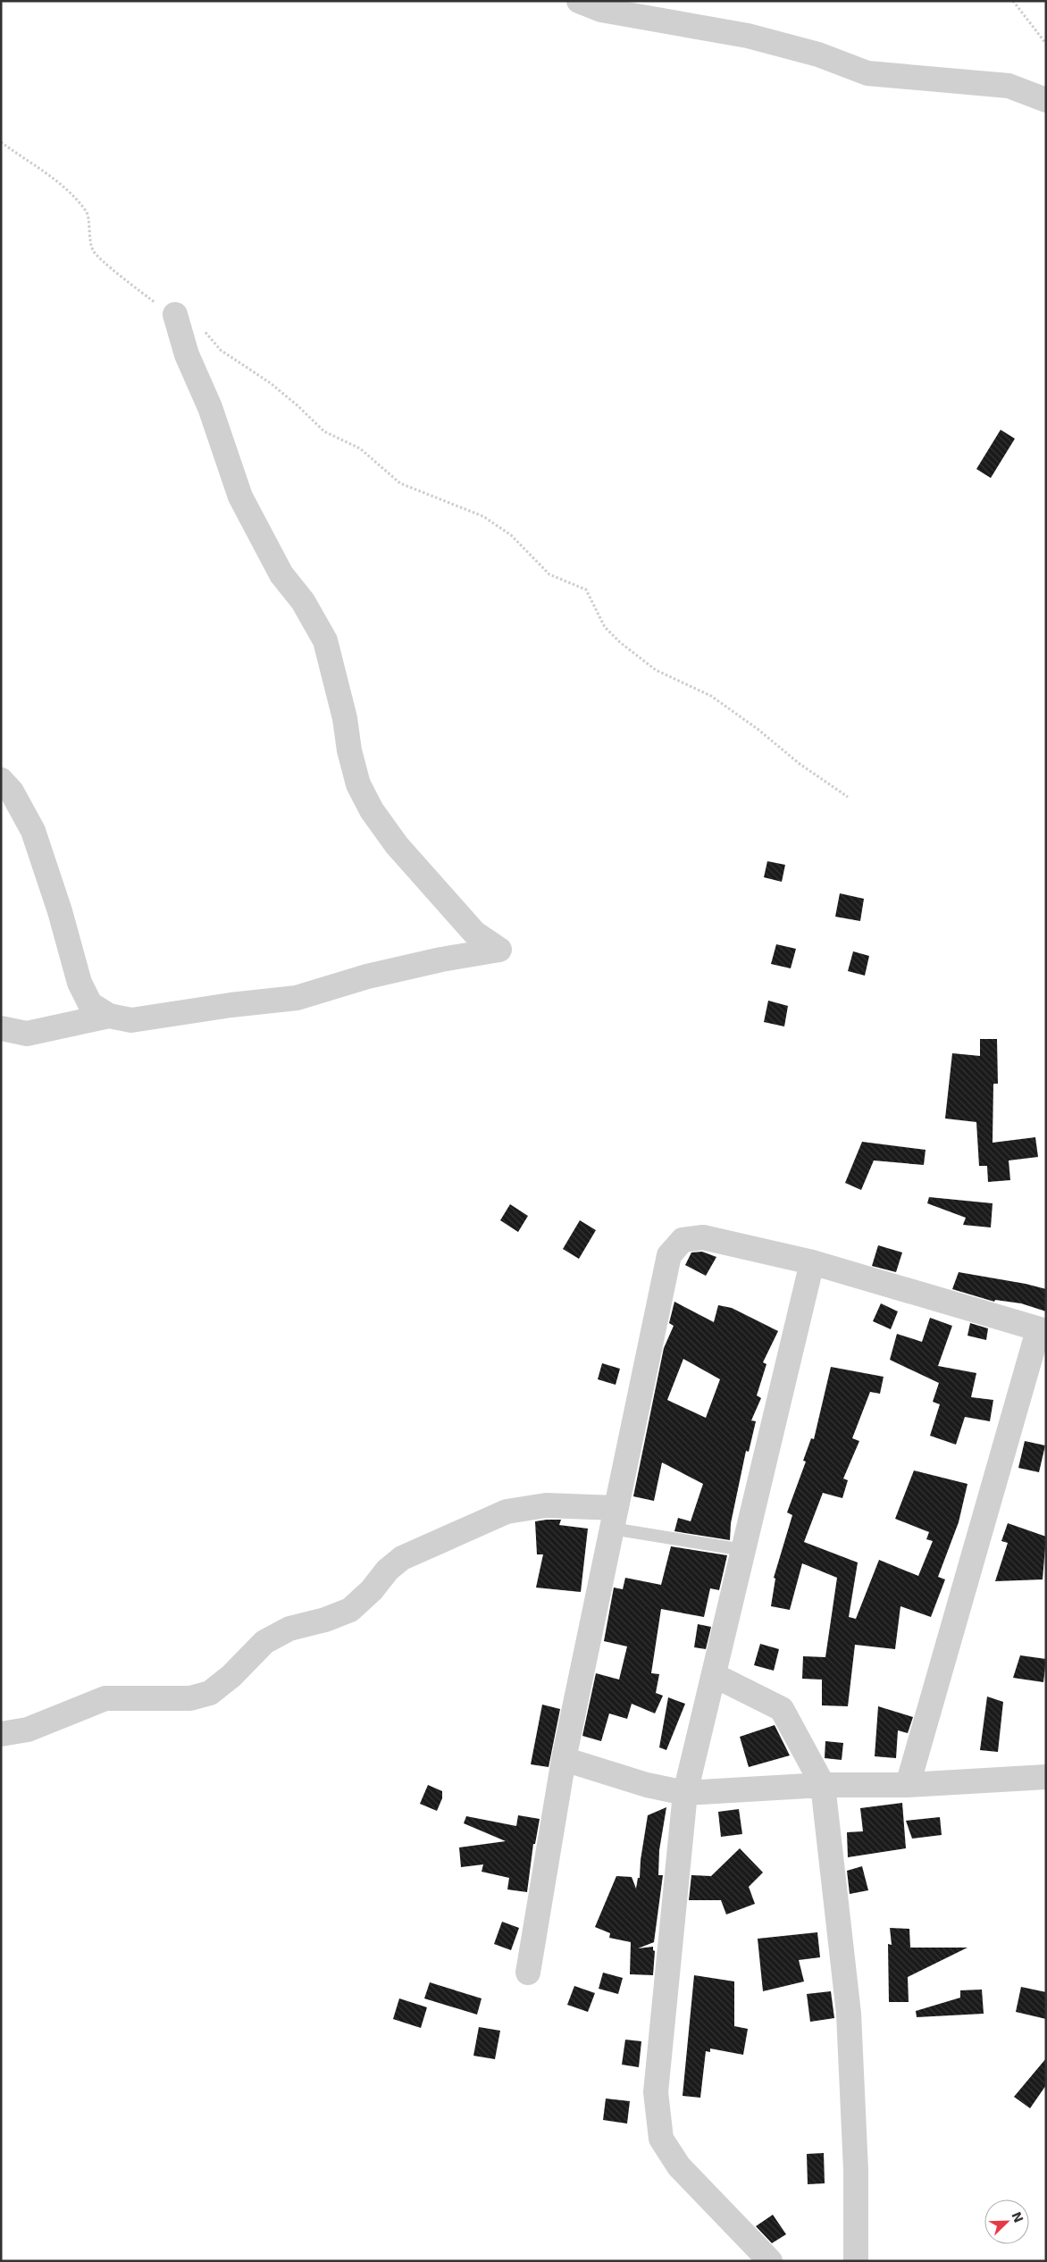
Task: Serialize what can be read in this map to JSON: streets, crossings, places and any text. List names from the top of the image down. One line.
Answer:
{"north":"top right"}
